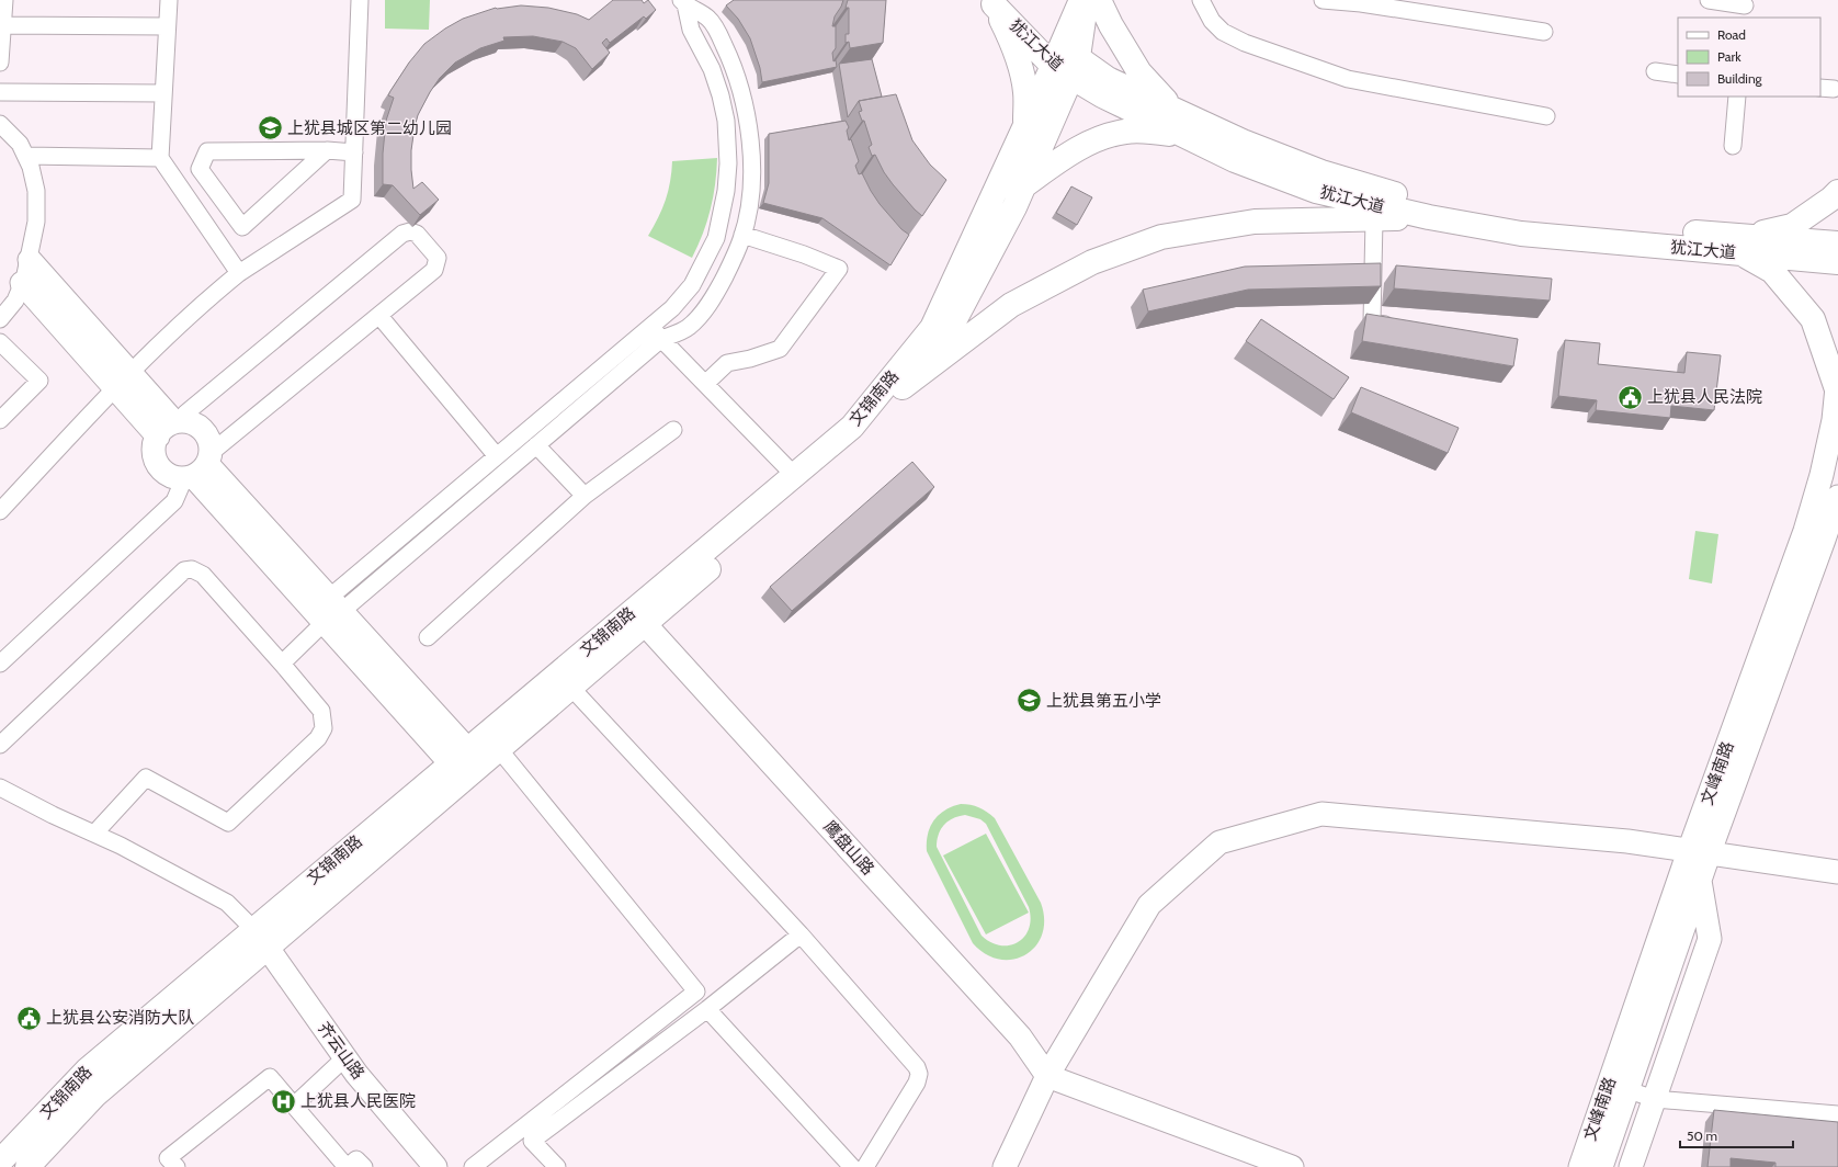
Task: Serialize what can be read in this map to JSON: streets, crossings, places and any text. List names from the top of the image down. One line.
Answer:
{"streets":{"main road":["犹江大道","文锦南路"],"street":["文峰南路","鹰盘山路","齐云山路"]},"crossings":[["犹江大道","文锦南路"],["文锦南路","鹰盘山路"],["文锦南路","齐云山路"]],"places":{"school or university":["上犹县城区第二幼儿园","上犹县第五小学"],"public building":["上犹县人民法院","上犹县公安消防大队"],"hospital":["上犹县人民医院"]},"legend":["Road","Park","Building"],"scale_bar":"50 m"}
